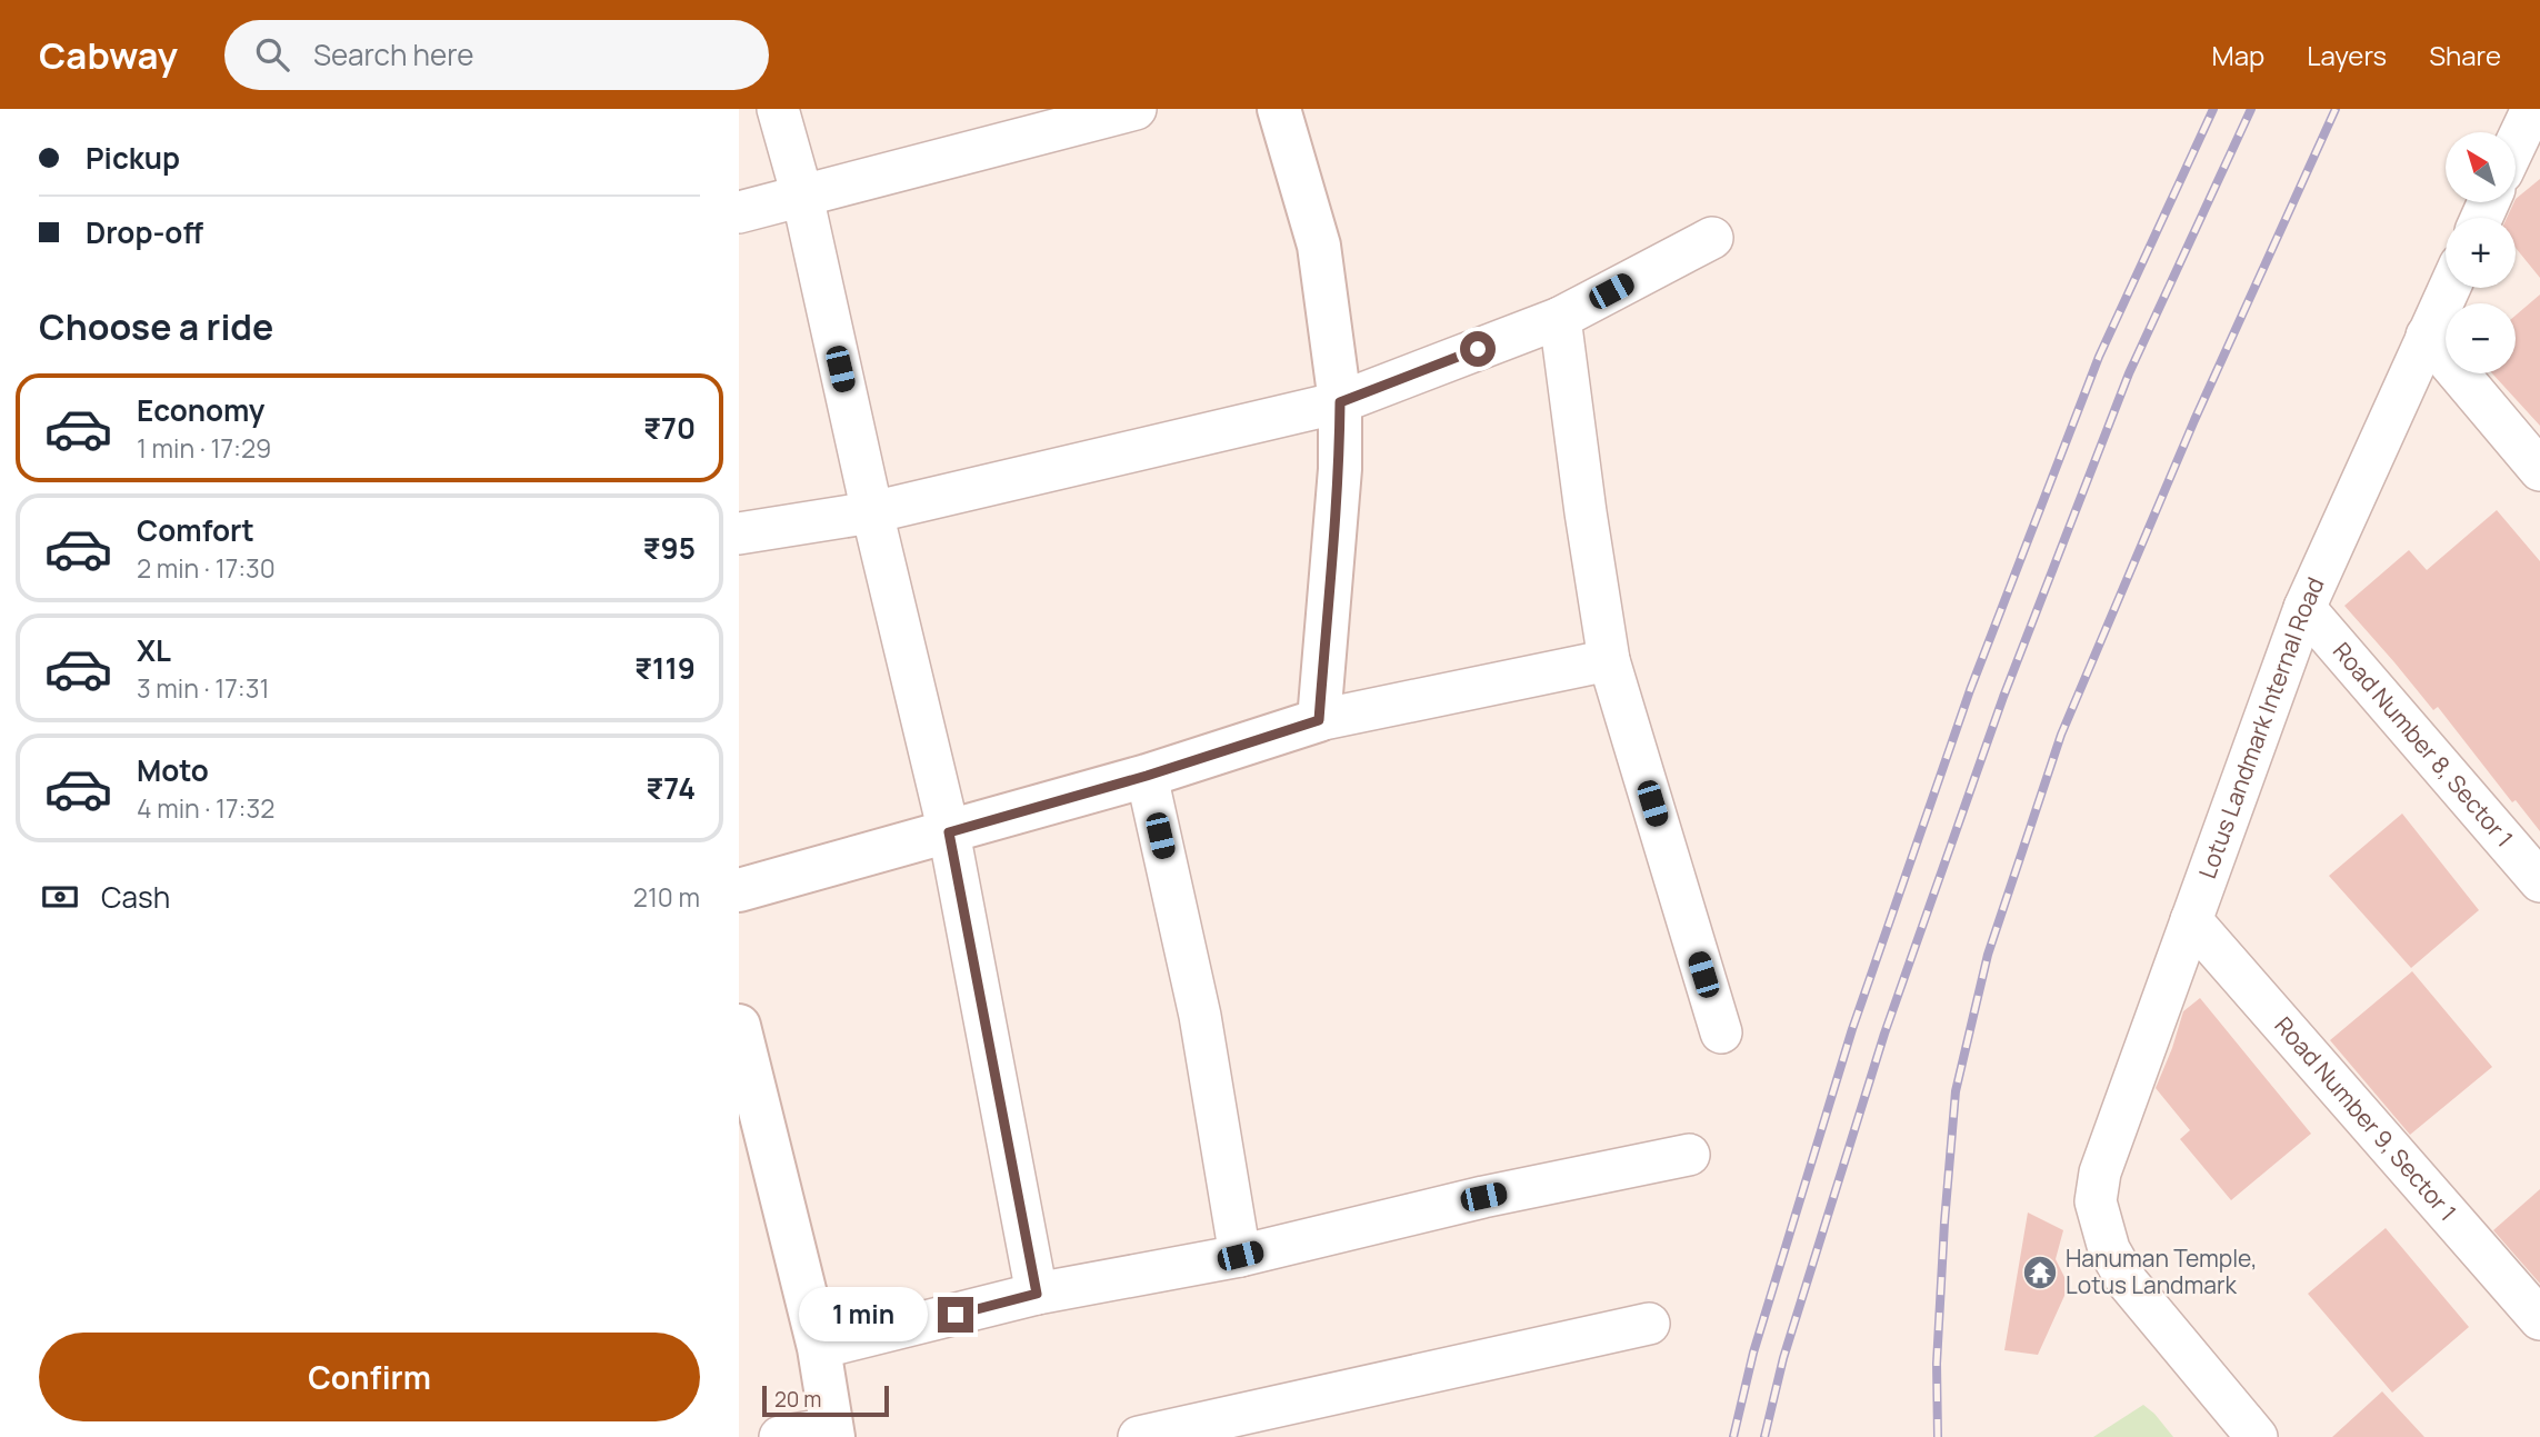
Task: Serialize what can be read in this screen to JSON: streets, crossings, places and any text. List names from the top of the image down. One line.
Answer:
{"streets":{"street":["Lotus Landmark Internal Road","Road Number 8, Sector 1","Road Number 9, Sector 1"]},"crossings":[["Lotus Landmark Internal Road","Road Number 8, Sector 1"],["Lotus Landmark Internal Road","Road Number 9, Sector 1"]],"places":{"temple":["Hanuman Temple, Lotus Landmark"]},"scale_bar":"20 m","north":"top left","page":{"header":"Cabway","search":"Search here","nav":["Map","Layers","Share"],"banner":["Pickup","Drop-off"],"map_buttons":["+","−"],"heading":"Choose a ride","list":[{"name":"Economy","note":"1 min · 17:29","value":"₹70"},{"name":"Comfort","note":"2 min · 17:30","value":"₹95"},{"name":"XL","note":"3 min · 17:31","value":"₹119"},{"name":"Moto","note":"4 min · 17:32","value":"₹74"}],"pay":["Cash","210 m"],"bubble":"1 min","buttons":"Confirm","scale":"20 m"}}
